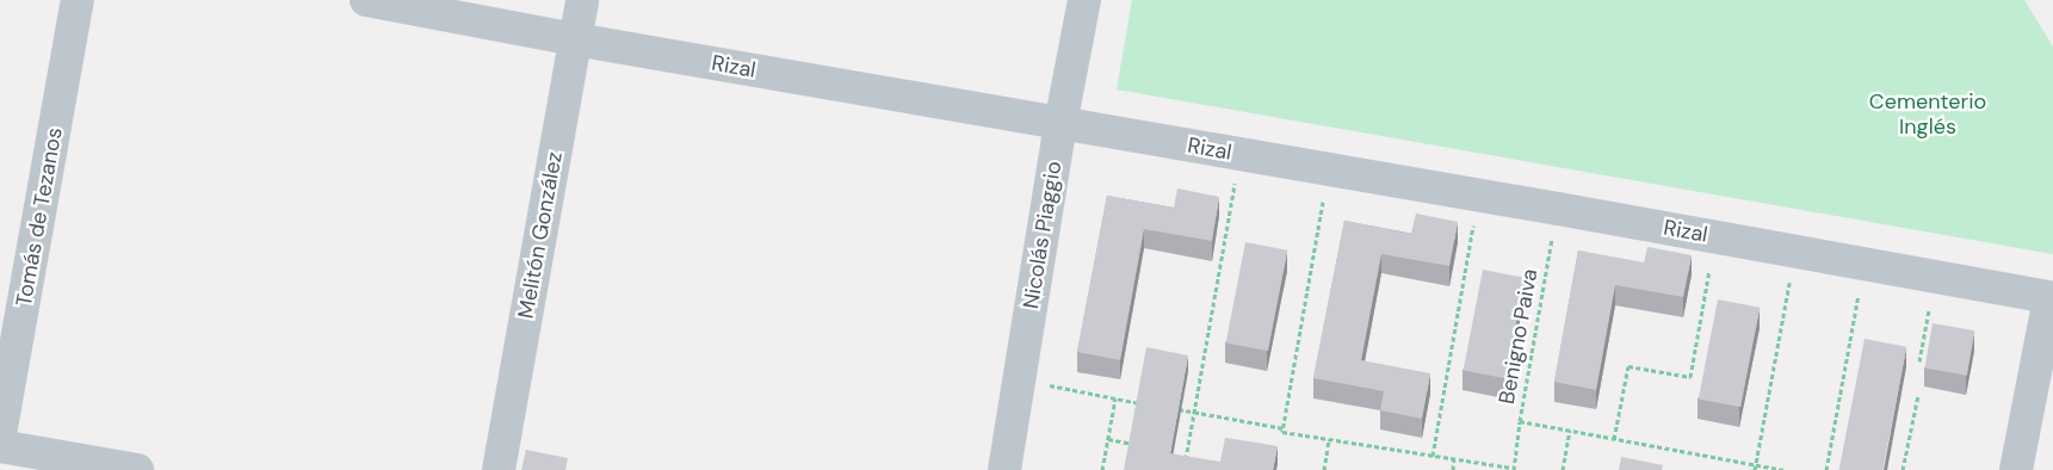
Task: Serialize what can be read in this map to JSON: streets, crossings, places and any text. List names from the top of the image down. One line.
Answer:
{"streets":{"street":["Rizal","Tomás de Tezanos","Melitón González","Nicolás Piaggio"],"path":["Benigno Paiva"]},"crossings":[["Rizal","Melitón González"],["Rizal","Nicolás Piaggio"],["Rizal","Benigno Paiva"]],"parks":["Cementerio Inglés"]}
